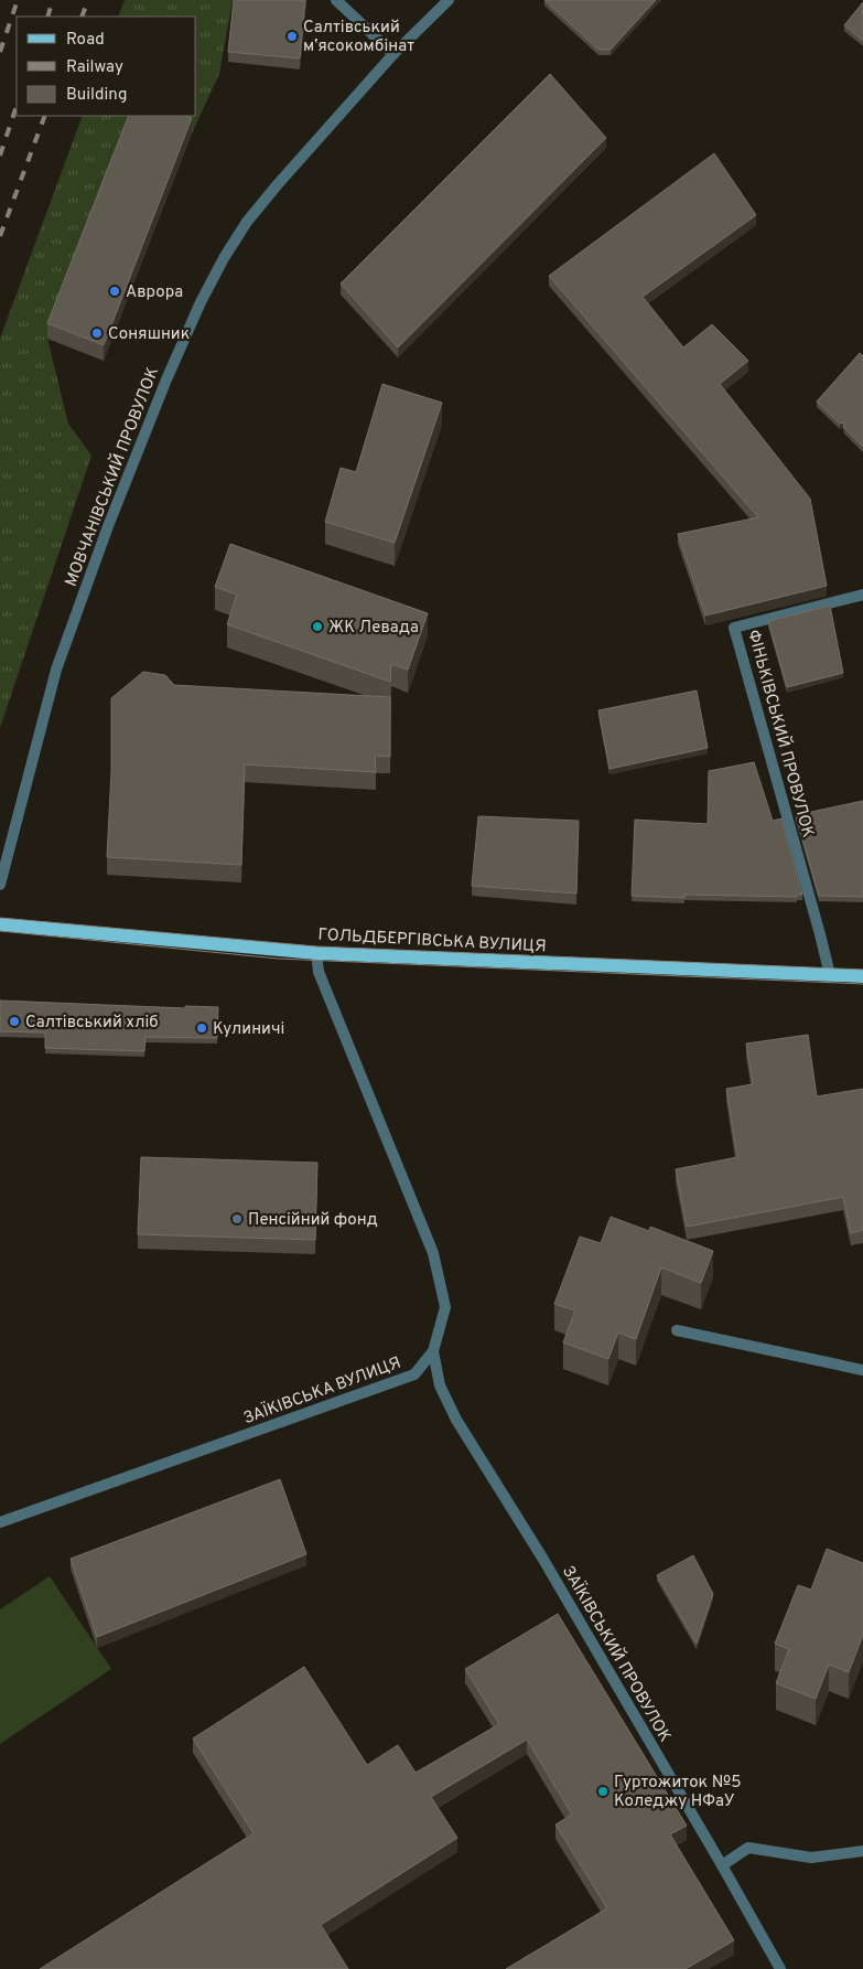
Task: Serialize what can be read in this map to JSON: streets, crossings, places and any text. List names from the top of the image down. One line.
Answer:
{"streets":{"main road":["ГОЛЬДБЕРГІВСЬКА ВУЛИЦЯ"],"street":["МОВЧАНІВСЬКИЙ ПРОВУЛОК","ФІНЬКІВСЬКИЙ ПРОВУЛОК","ЗАЇКІВСЬКА ВУЛИЦЯ","ЗАЇКІВСЬКИЙ ПРОВУЛОК"]},"crossings":[["ФІНЬКІВСЬКИЙ ПРОВУЛОК","ГОЛЬДБЕРГІВСЬКА ВУЛИЦЯ"],["ГОЛЬДБЕРГІВСЬКА ВУЛИЦЯ","ЗАЇКІВСЬКА ВУЛИЦЯ"],["ЗАЇКІВСЬКА ВУЛИЦЯ","ЗАЇКІВСЬКИЙ ПРОВУЛОК"]],"places":["Салтівський мʼясокомбінат","Аврора","Соняшник","ЖК Левада","Салтівський хліб","Кулиничі","Пенсійний фонд","Гуртожиток №5 Коледжу НФаУ"],"legend":["Road","Railway","Building"]}
